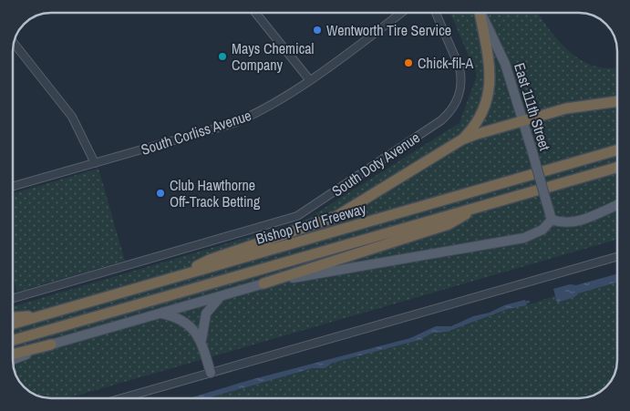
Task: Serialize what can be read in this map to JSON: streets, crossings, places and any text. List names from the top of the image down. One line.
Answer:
{"streets":{"highway":["Bishop Ford Freeway"],"main road":["East 111th Street"],"street":["South Corliss Avenue","South Doty Avenue"]},"places":["Wentworth Tire Service","Mays Chemical Company","Chick-fil-A","Club Hawthorne Off-Track Betting"]}
